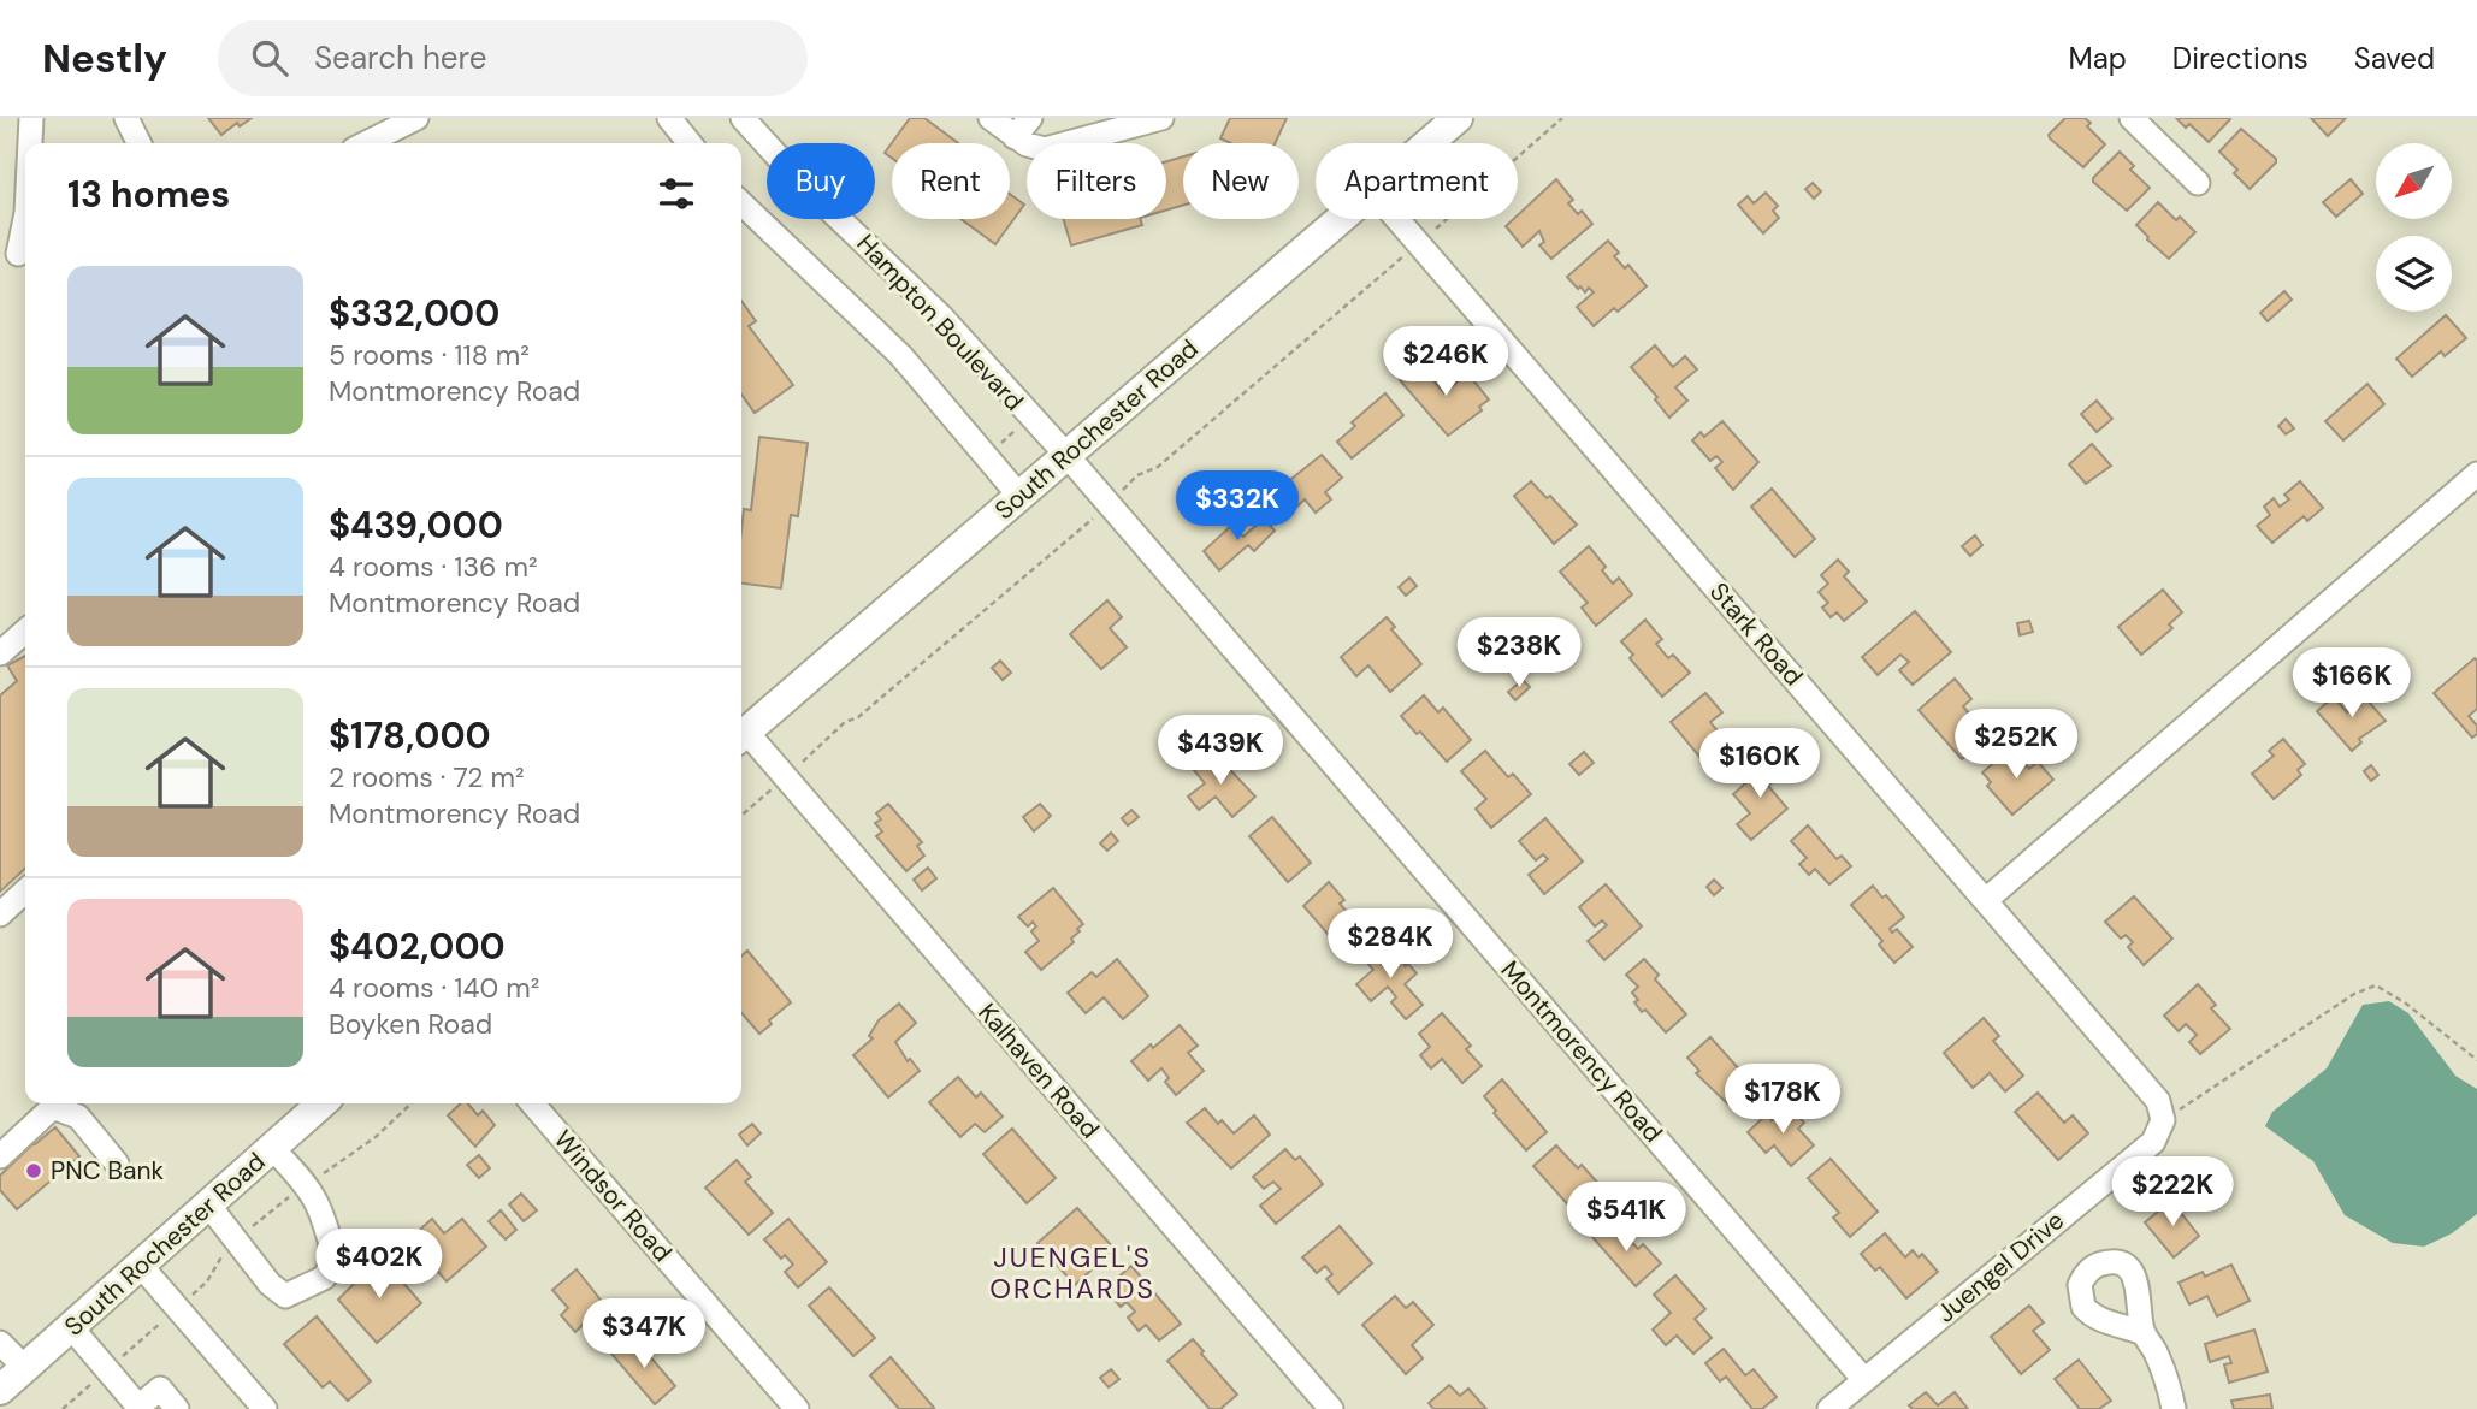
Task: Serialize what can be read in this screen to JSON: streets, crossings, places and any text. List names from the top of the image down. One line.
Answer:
{"streets":{"main road":["South Rochester Road"],"street":["Hampton Boulevard","Stark Road","Montmorency Road","Kalhaven Road","Windsor Road","Juengel Drive"]},"crossings":[["Hampton Boulevard","South Rochester Road"],["Hampton Boulevard","Montmorency Road"],["South Rochester Road","Montmorency Road"],["South Rochester Road","Kalhaven Road"],["Stark Road","Juengel Drive"],["Montmorency Road","Juengel Drive"]],"districts":["JUENGEL'S ORCHARDS"],"places":["PNC Bank"],"north":"bottom left","page":{"header":"Nestly","search":"Search here","nav":["Map","Directions","Saved"],"chip":["Buy","Rent","Filters","New","Apartment"],"heading":"13 homes","list":[{"name":"$332,000","note":"5 rooms · 118 m² · Montmorency Road"},{"name":"$439,000","note":"4 rooms · 136 m² · Montmorency Road"},{"name":"$178,000","note":"2 rooms · 72 m² · Montmorency Road"},{"name":"$402,000","note":"4 rooms · 140 m² · Boyken Road"}],"price":["$246K","$332K","$238K","$166K","$252K","$439K","$160K","$284K","$178K","$222K","$541K","$402K","$347K"]}}
